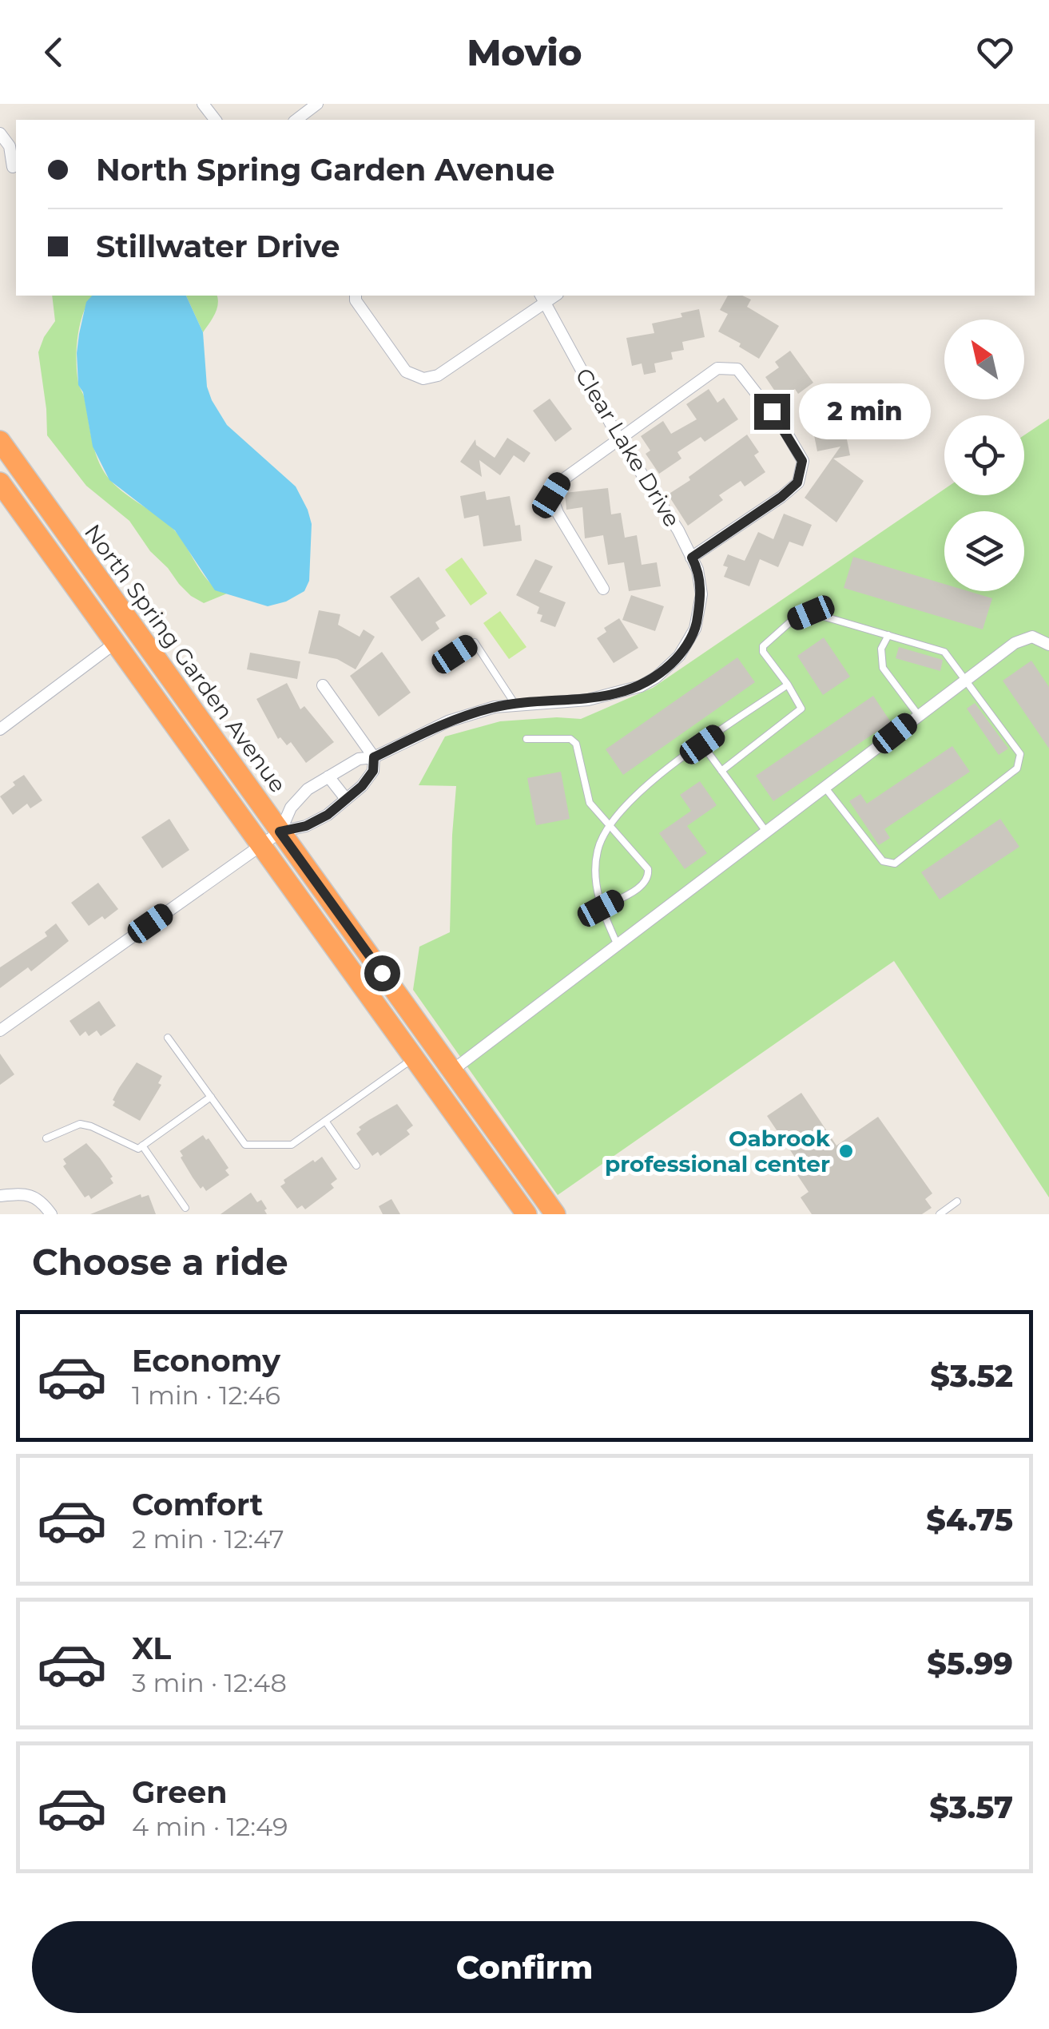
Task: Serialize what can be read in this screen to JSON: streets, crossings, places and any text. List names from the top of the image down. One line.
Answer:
{"streets":{"highway":["North Spring Garden Avenue"],"street":["Clear Lake Drive"]},"crossings":[["Clear Lake Drive","North Spring Garden Avenue"]],"places":["Oabrook professional center"],"north":"top left","page":{"header":"Movio","banner":["North Spring Garden Avenue","Stillwater Drive"],"bubble":"2 min","heading":"Choose a ride","list":[{"name":"Economy","note":"1 min · 12:46","value":"$3.52"},{"name":"Comfort","note":"2 min · 12:47","value":"$4.75"},{"name":"XL","note":"3 min · 12:48","value":"$5.99"},{"name":"Green","note":"4 min · 12:49","value":"$3.57"}],"buttons":"Confirm"}}
